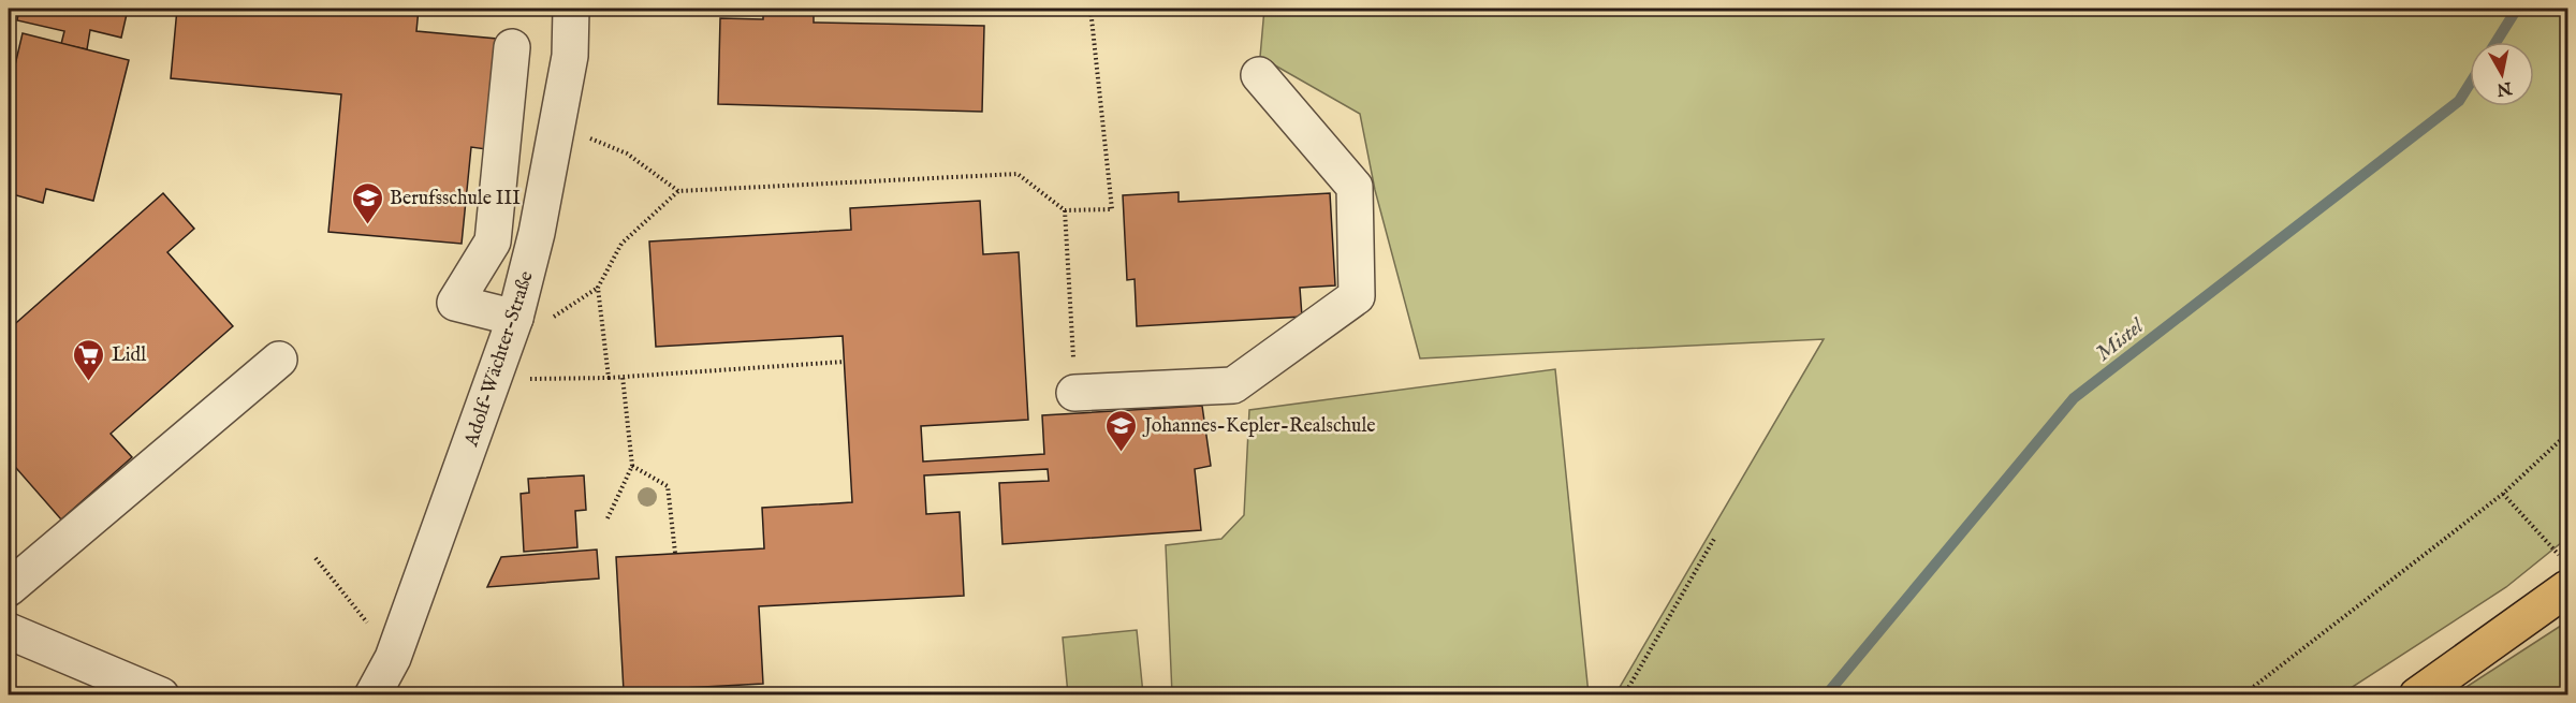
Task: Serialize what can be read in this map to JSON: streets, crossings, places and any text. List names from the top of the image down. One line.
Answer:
{"streets":{"street":["Adolf-Wächter-Straße"]},"water":["Mistel"],"places":{"school or university":["Berufsschule III","Johannes-Kepler-Realschule"],"supermarket":["Lidl"]},"north":"bottom"}
